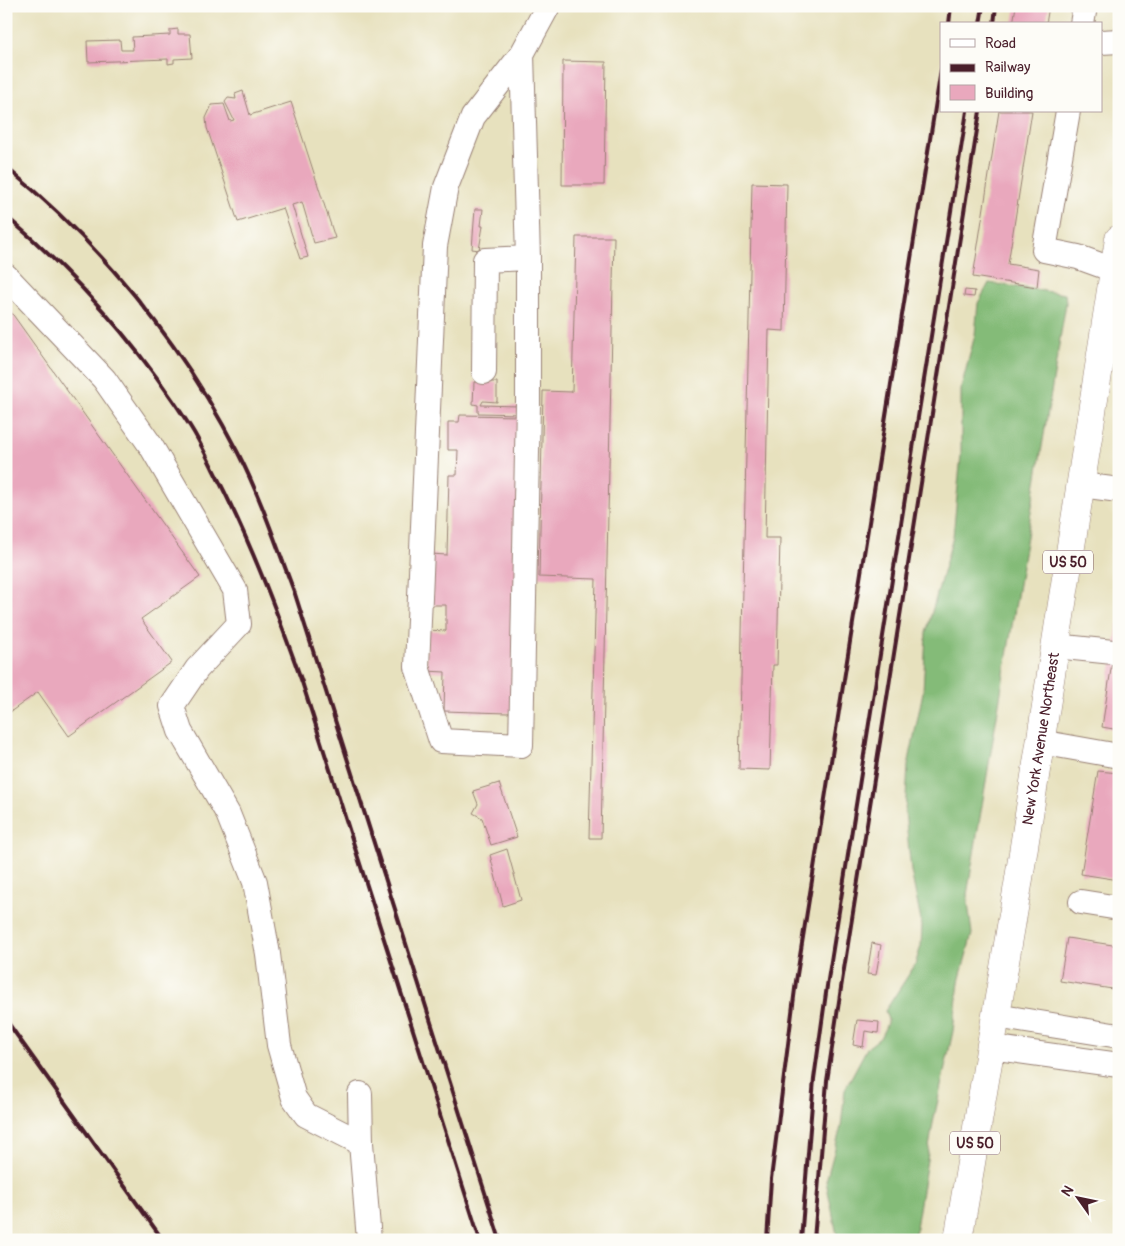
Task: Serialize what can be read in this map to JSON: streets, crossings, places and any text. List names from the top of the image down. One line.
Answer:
{"streets":{"highway":["US 50","New York Avenue Northeast"]},"legend":["Road","Railway","Building"],"north":"top left"}
